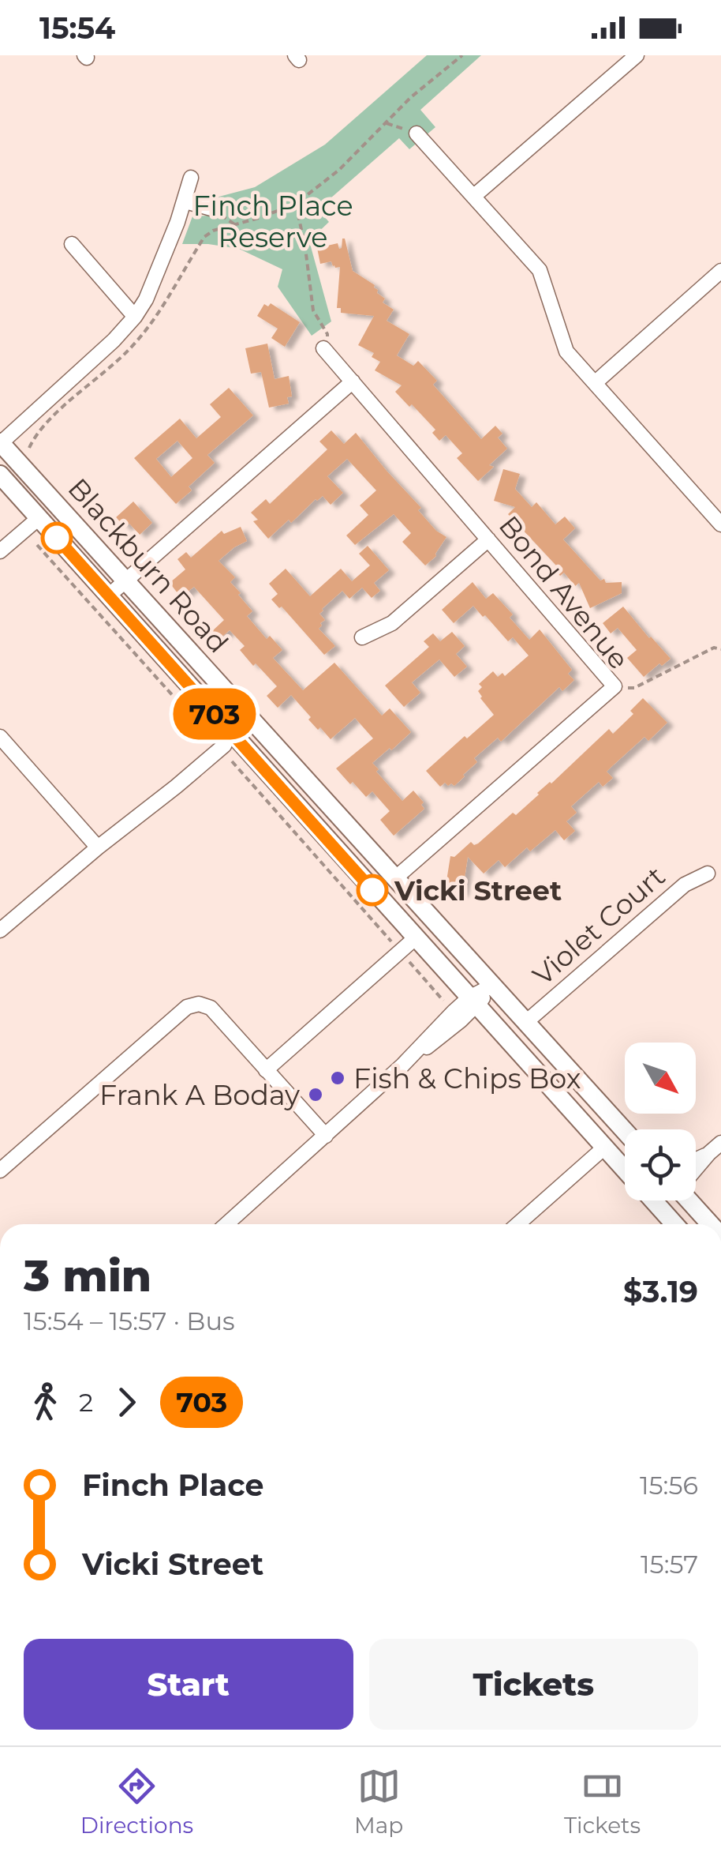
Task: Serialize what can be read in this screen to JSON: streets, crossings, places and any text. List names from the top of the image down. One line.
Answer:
{"streets":{"main road":["Blackburn Road"],"street":["Bond Avenue","Violet Court"]},"crossings":[["Blackburn Road","Bond Avenue"],["Blackburn Road","Violet Court"]],"parks":["Finch Place Reserve"],"places":["Vicki Street","Fish & Chips Box","Frank A Boday"],"lines":["bus line 703"],"north":"bottom right","page":{"status":"15:54","on_map":"703","heading":["3 min","15:54 – 15:57 · Bus","$3.19"],"legs":["2","703"],"list":[{"name":"Finch Place","value":"15:56"},{"name":"Vicki Street","value":"15:57"}],"buttons":["Start","Tickets"],"tabs":["Directions","Map","Tickets"]}}
